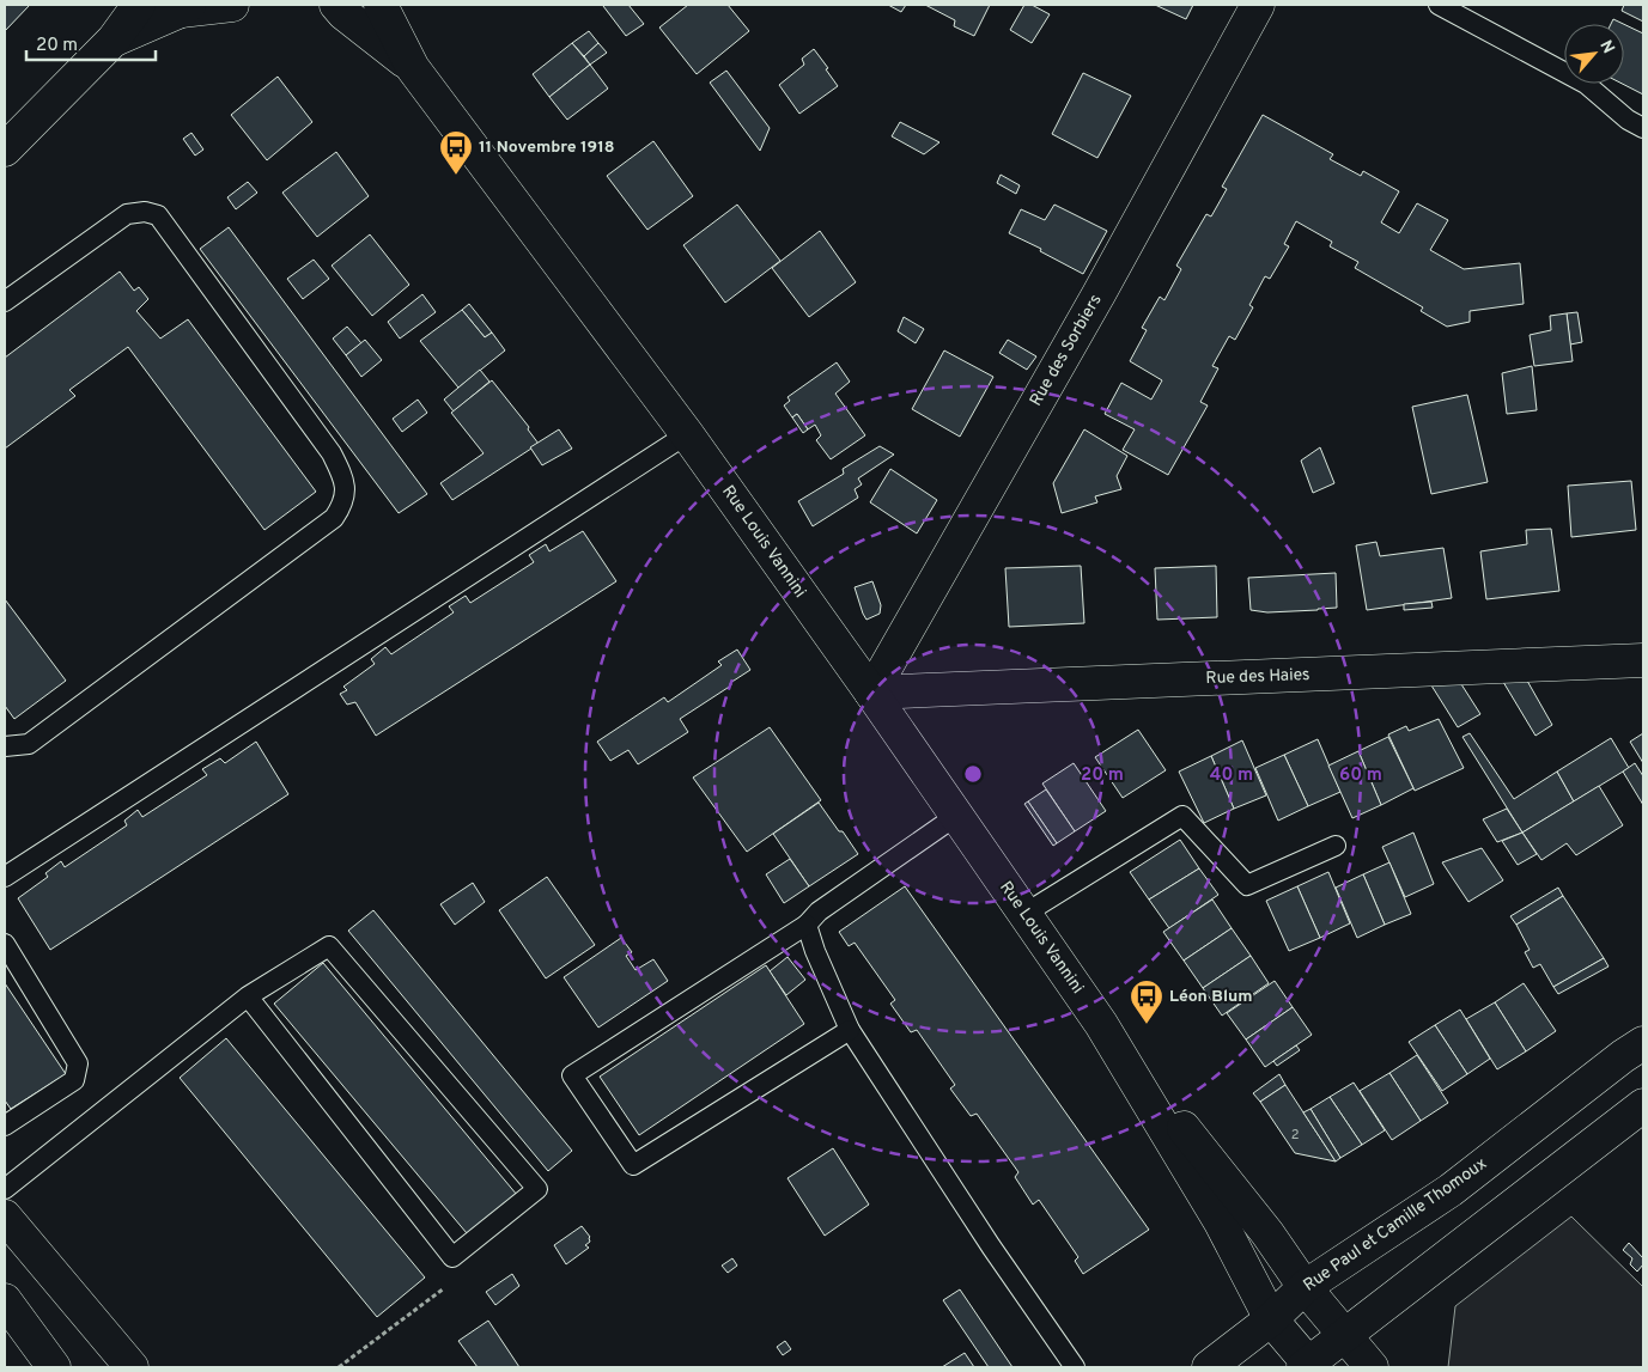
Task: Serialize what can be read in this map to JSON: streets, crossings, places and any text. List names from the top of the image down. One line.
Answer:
{"streets":{"main road":["Rue des Sorbiers","Rue Louis Vannini","Rue des Haies","Rue Paul et Camille Thomoux"]},"crossings":[["Rue des Sorbiers","Rue Louis Vannini"],["Rue des Sorbiers","Rue des Haies"],["Rue Louis Vannini","Rue des Haies"],["Rue Louis Vannini","Rue Paul et Camille Thomoux"]],"places":{"bus stop":["11 Novembre 1918","Léon Blum"]},"house_numbers":["2"],"scale_bar":"20 m","north":"top right","rings":["20 m","40 m","60 m"]}
